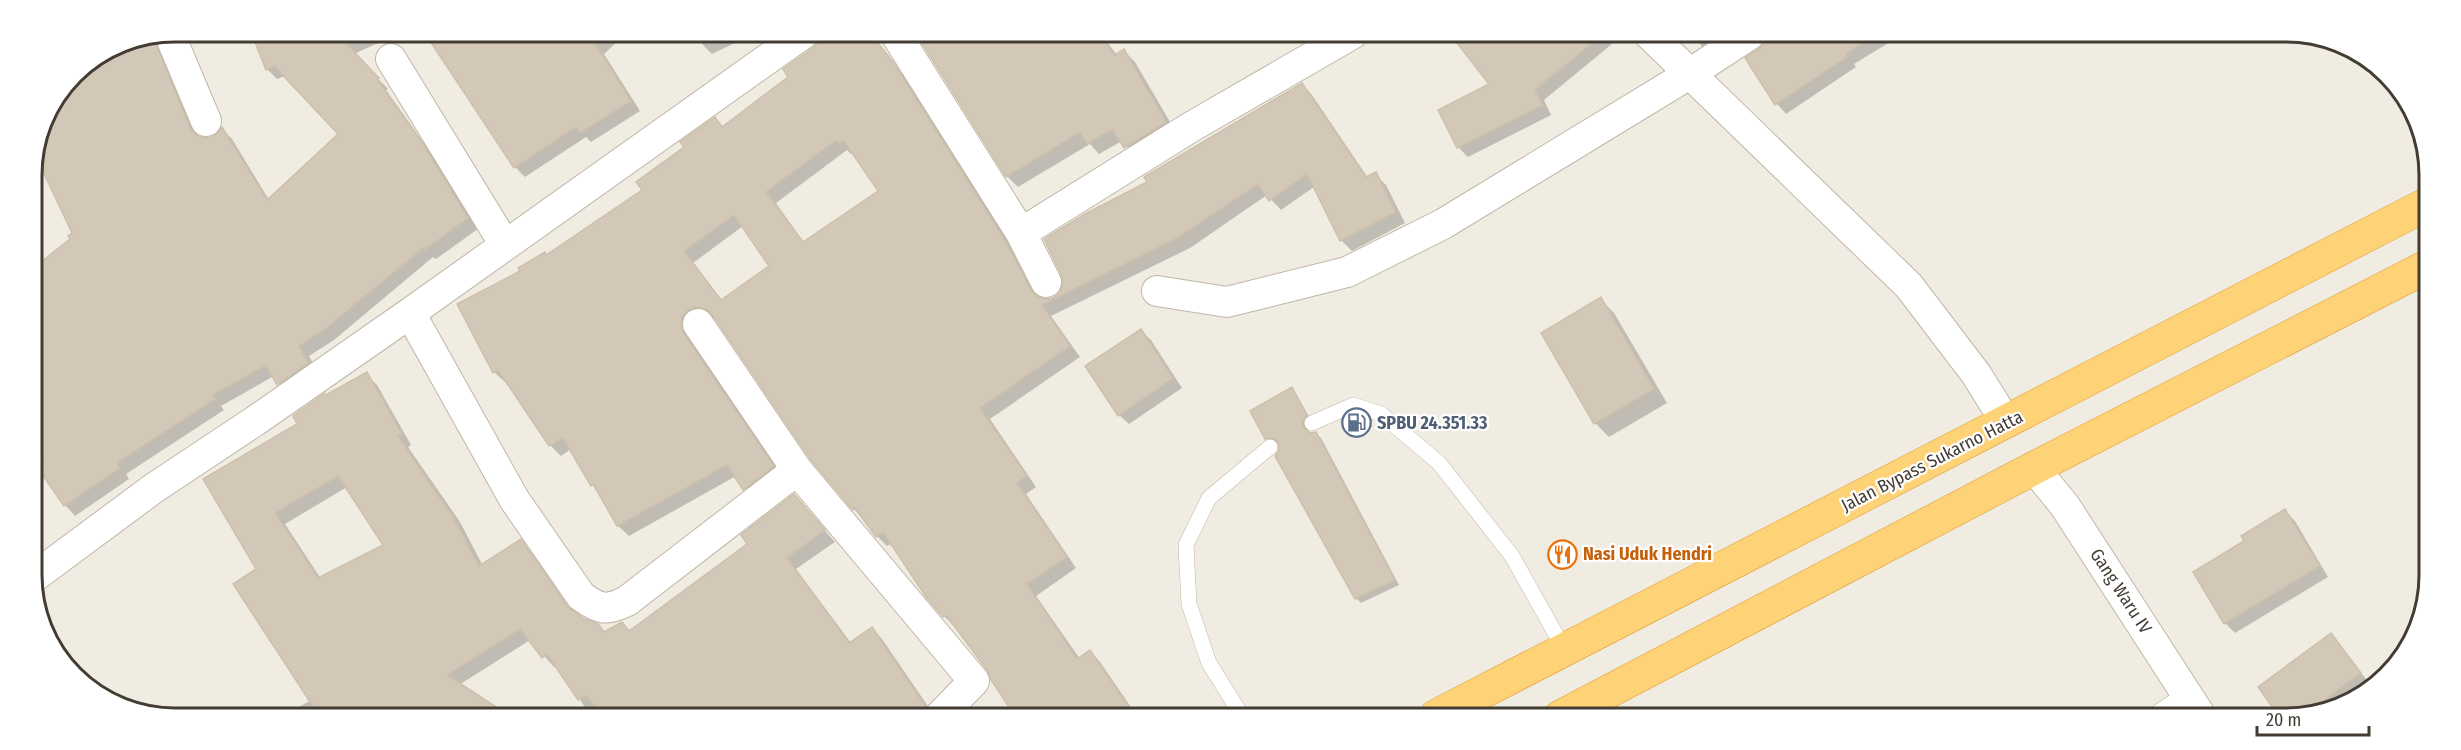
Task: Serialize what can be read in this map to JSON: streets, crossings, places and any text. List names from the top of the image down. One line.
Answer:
{"streets":{"highway":["Jalan Bypass Sukarno Hatta"],"street":["Gang Waru IV"]},"places":{"fuel station":["SPBU 24.351.33"],"restaurant":["Nasi Uduk Hendri"]},"scale_bar":"20 m"}
